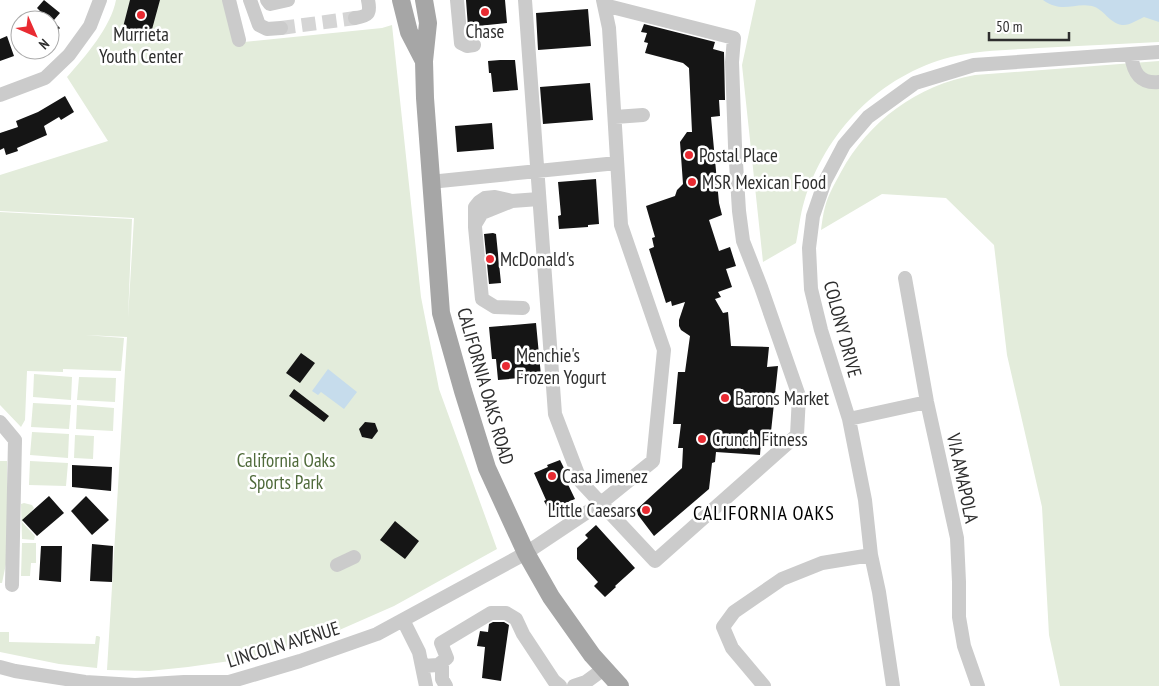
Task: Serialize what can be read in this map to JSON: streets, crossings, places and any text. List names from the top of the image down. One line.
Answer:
{"streets":{"main road":["CALIFORNIA OAKS ROAD"],"street":["COLONY DRIVE","VIA AMAPOLA","LINCOLN AVENUE"]},"crossings":[["CALIFORNIA OAKS ROAD","LINCOLN AVENUE"]],"districts":["CALIFORNIA OAKS"],"parks":["California Oaks Sports Park"],"places":["Chase","Murrieta Youth Center","Postal Place","MSR Mexican Food","McDonald's","Menchie's Frozen Yogurt","Barons Market","Crunch Fitness","Casa Jimenez","Little Caesars"],"scale_bar":"50 m","north":"bottom right"}
